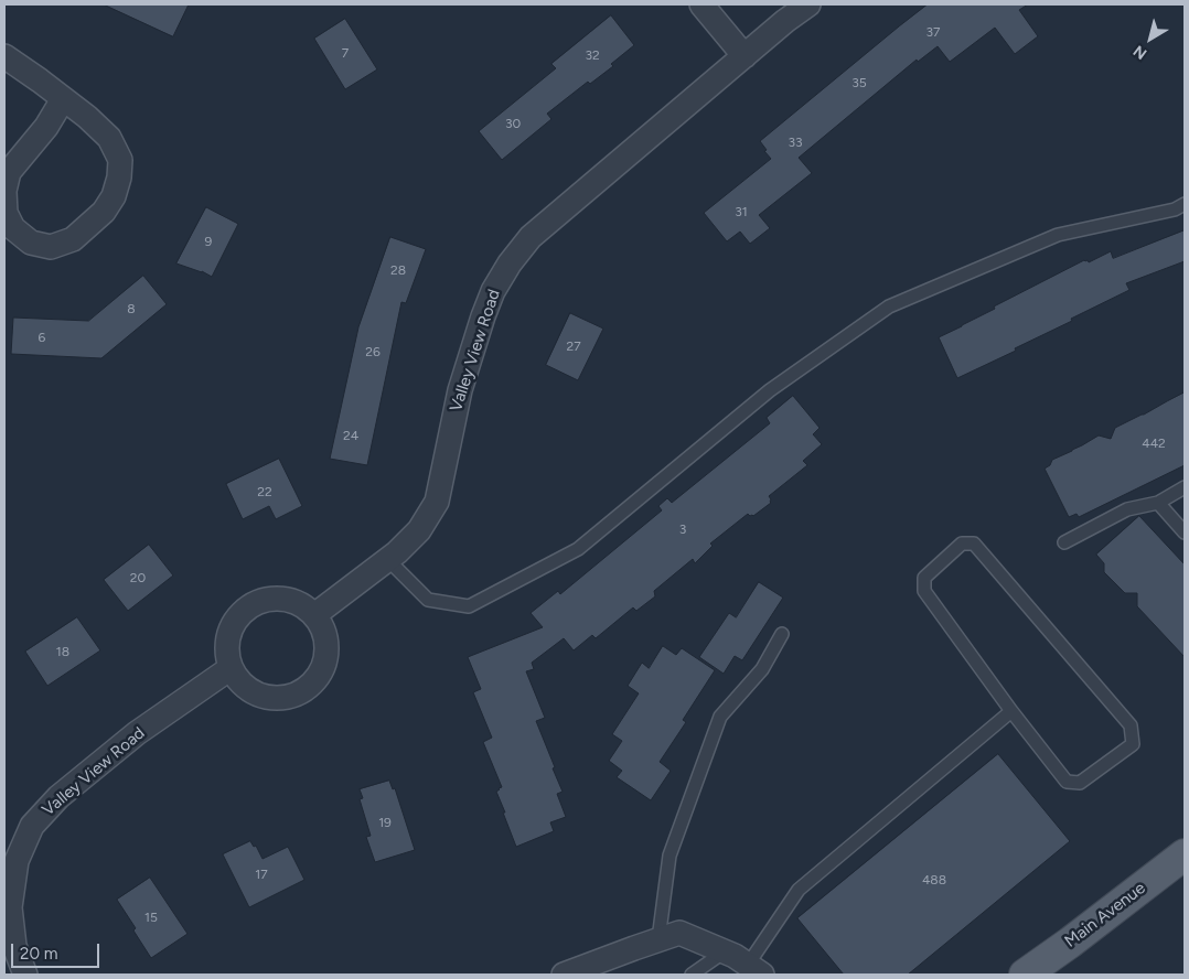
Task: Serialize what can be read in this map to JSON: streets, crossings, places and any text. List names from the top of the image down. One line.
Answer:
{"streets":{"main road":["Main Avenue"],"street":["Valley View Road"]},"house_numbers":["37","7","32","35","30","33","31","9","28","8","6","27","26","24","442","22","3","20","18","19","17","488","15"],"scale_bar":"20 m","north":"bottom left"}
